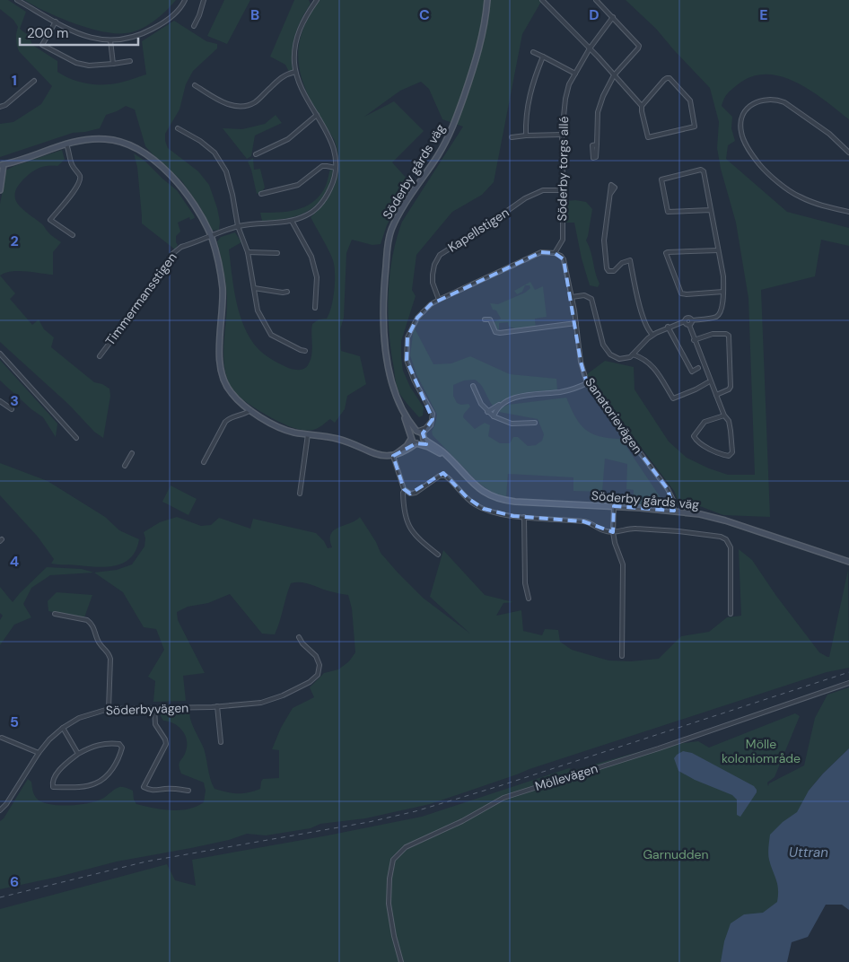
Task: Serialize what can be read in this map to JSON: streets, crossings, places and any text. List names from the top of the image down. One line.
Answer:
{"streets":{"main road":["Söderby gårds väg"],"street":["Söderby torgs allé","Kapellstigen","Timmermansstigen","Sanatorievägen","Söderbyvägen","Möllevägen"]},"crossings":[["Söderby torgs allé","Kapellstigen"],["Söderby torgs allé","Sanatorievägen"],["Söderby gårds väg","Sanatorievägen"]],"water":["Uttran"],"parks":["Mölle koloniområde","Garnudden"],"scale_bar":"200 m","grid":{"columns":["B","C","D","E"],"rows":["1","2","3","4","5","6"]}}
